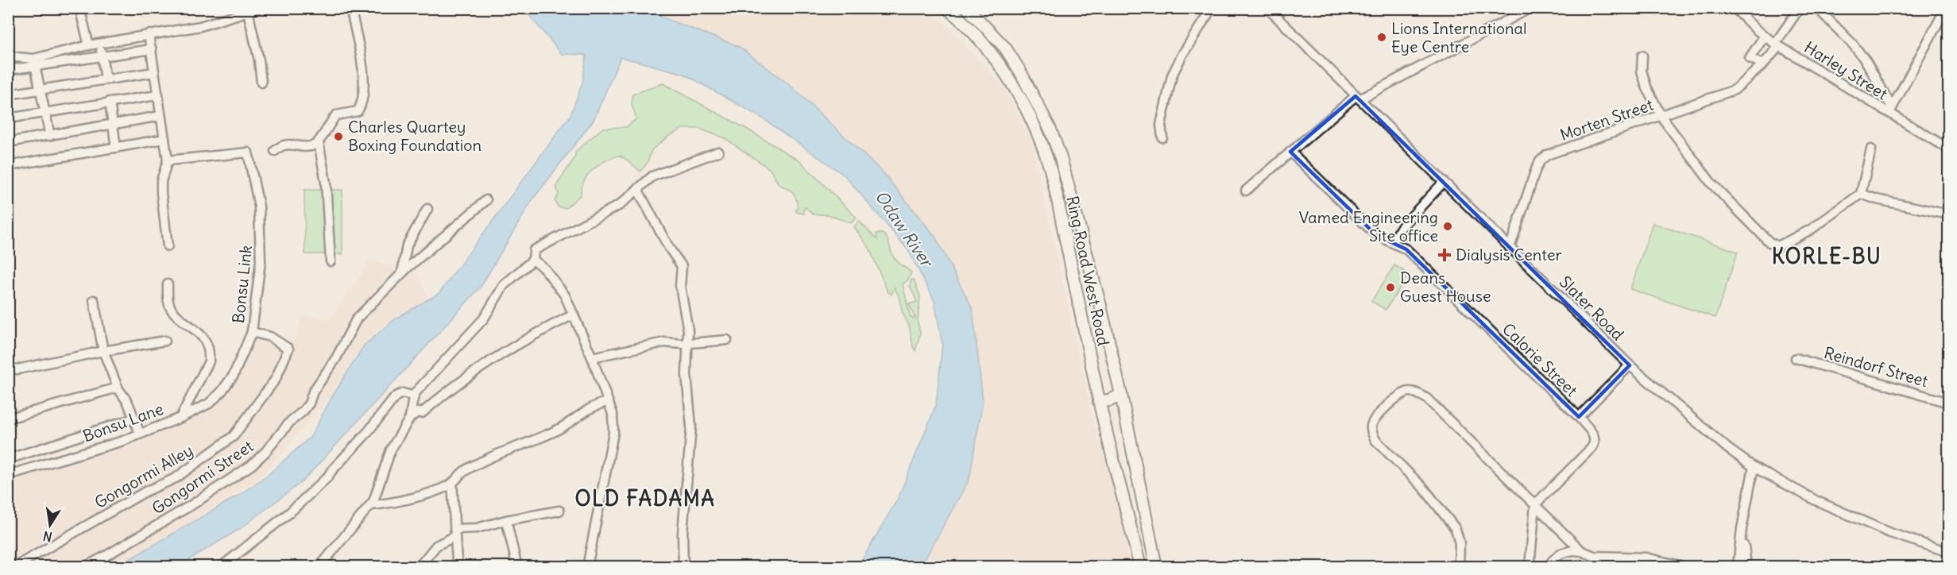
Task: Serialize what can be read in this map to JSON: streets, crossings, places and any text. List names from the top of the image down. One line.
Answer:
{"streets":{"main road":["Ring Road West Road"],"street":["Harley Street","Morten Street","Bonsu Link","Slater Road","Calorie Street","Reindorf Street","Bonsu Lane","Gongormi Alley","Gongormi Street"]},"crossings":[["Harley Street","Morten Street"],["Morten Street","Slater Road"],["Bonsu Link","Bonsu Lane"],["Bonsu Link","Gongormi Alley"]],"districts":["KORLE-BU","OLD FADAMA"],"water":["Odaw River"],"places":{"other":["Lions International Eye Centre","Charles Quartey Boxing Foundation","Vamed Engineering Site office","Deans Guest House"],"health":["Dialysis Center"]},"north":"bottom"}
